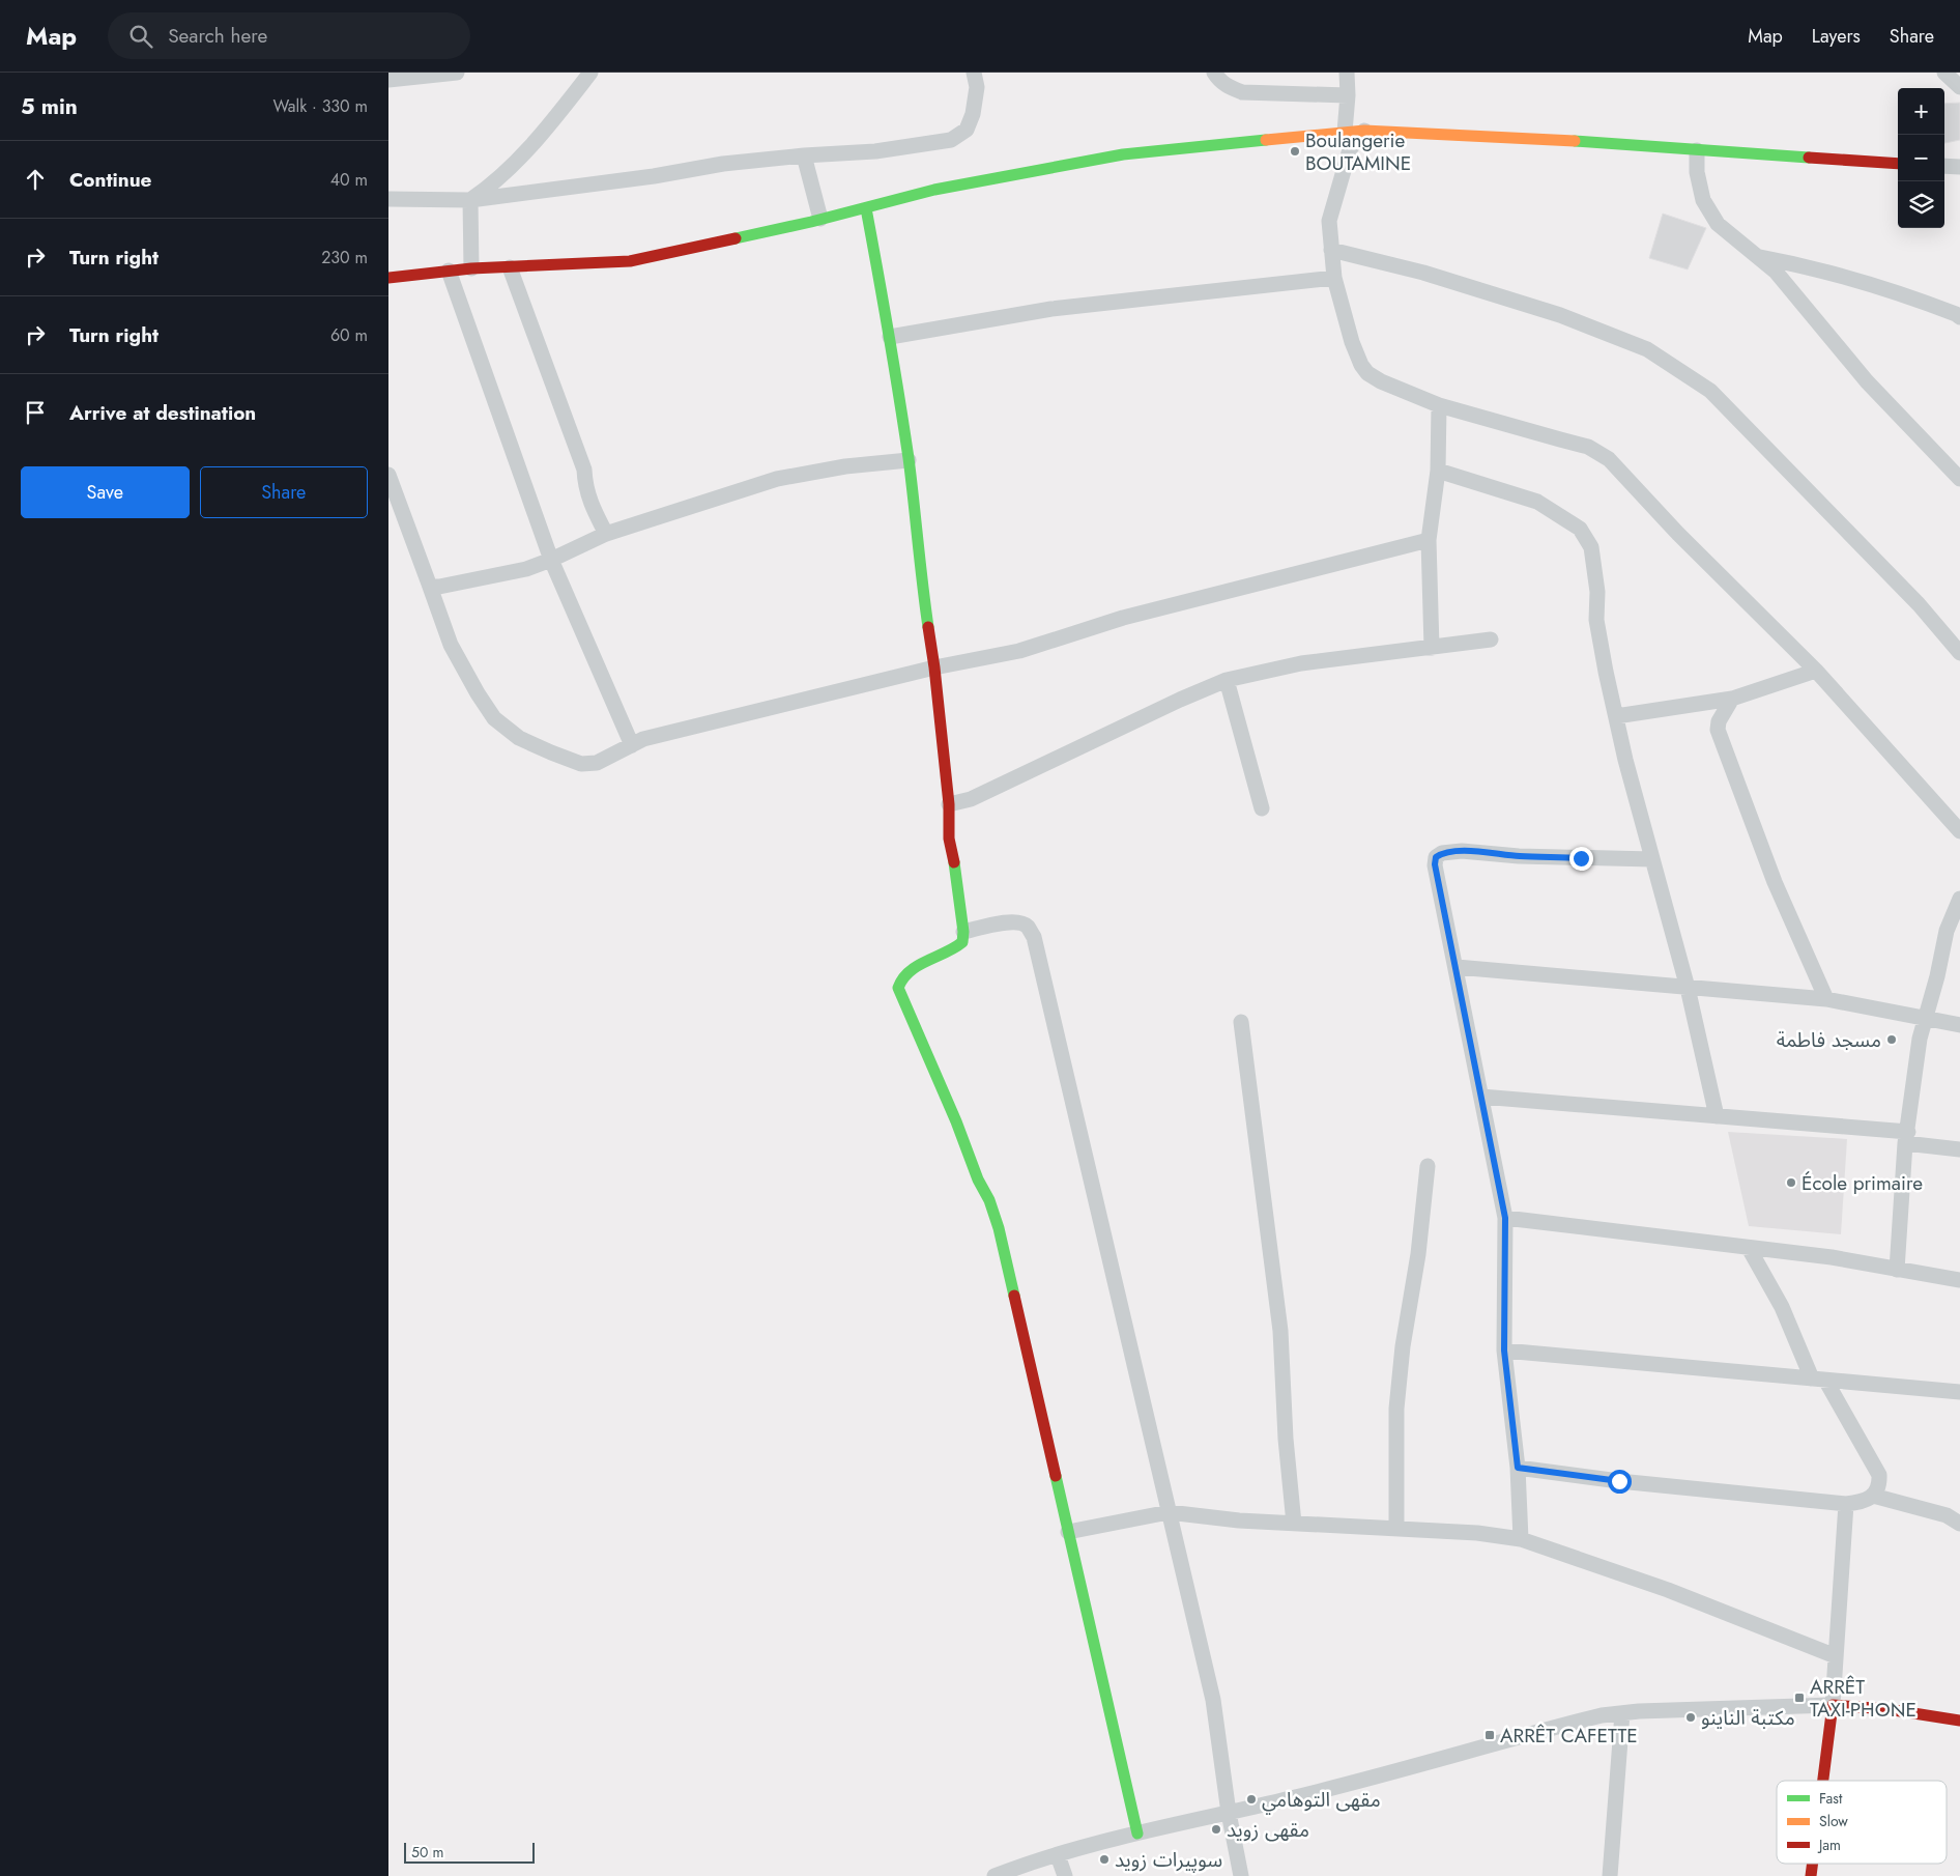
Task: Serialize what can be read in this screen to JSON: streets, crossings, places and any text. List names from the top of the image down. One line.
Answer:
{"places":{"other":["Boulangerie BOUTAMINE","مسجد فاطمة","École primaire","مكتبة الناينو","مقهى التوهامي","مقهى زويد","سوپيرات زويد"],"transit":["ARRÊT TAXI-PHONE","ARRÊT CAFETTE"]},"legend":["Fast","Slow","Jam"],"scale_bar":"50 m","page":{"header":"Map","search":"Search here","nav":["Map","Layers","Share"],"heading":["5 min","Walk · 330 m"],"map_buttons":["+","−"],"list":[["Continue","40 m"],["Turn right","230 m"],["Turn right","60 m"],"Arrive at destination"],"buttons":["Save","Share"],"scale":"50 m"}}
